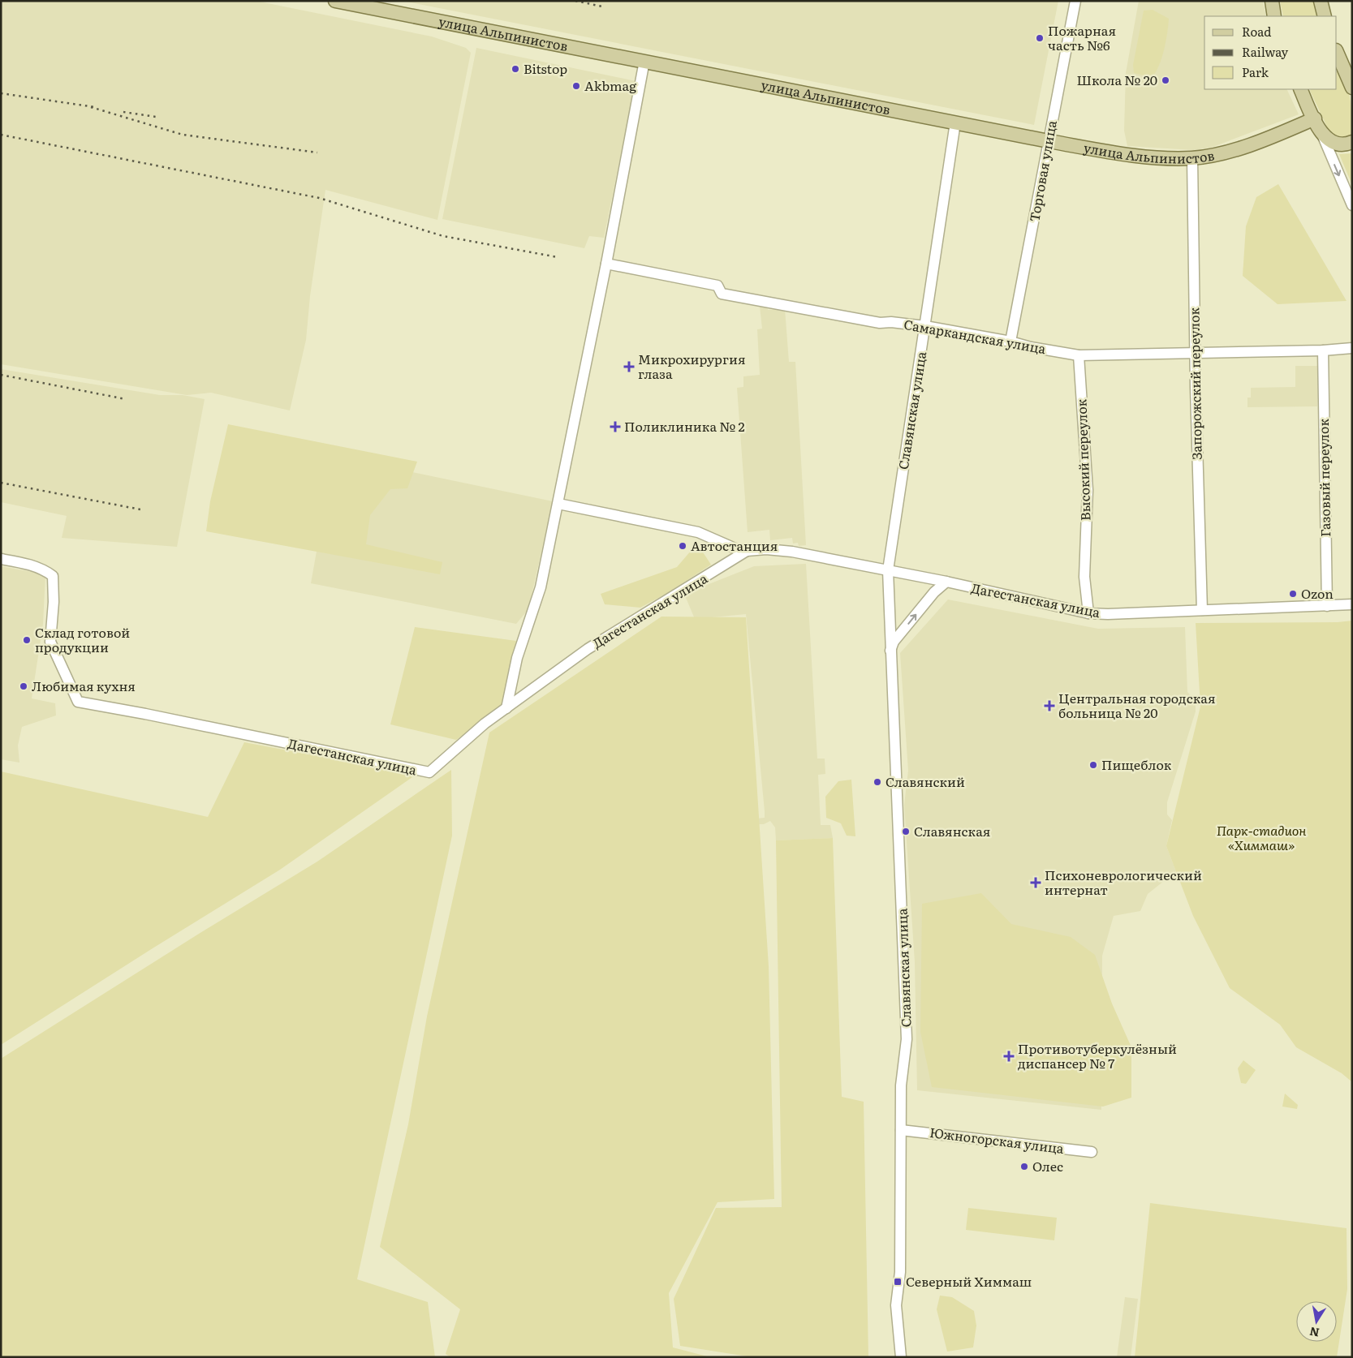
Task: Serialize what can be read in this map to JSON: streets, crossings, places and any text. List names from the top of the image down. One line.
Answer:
{"streets":{"main road":["улица Альпинистов"],"street":["Торговая улица","Самаркандская улица","Запорожский переулок","Славянская улица","Высокий переулок","Газовый переулок","Дагестанская улица","Южногорская улица"]},"crossings":[["улица Альпинистов","Торговая улица"],["улица Альпинистов","Запорожский переулок"],["улица Альпинистов","Славянская улица"],["Торговая улица","Самаркандская улица"],["Самаркандская улица","Запорожский переулок"],["Самаркандская улица","Славянская улица"],["Самаркандская улица","Высокий переулок"],["Самаркандская улица","Газовый переулок"],["Запорожский переулок","Дагестанская улица"],["Славянская улица","Дагестанская улица"],["Славянская улица","Южногорская улица"],["Высокий переулок","Дагестанская улица"],["Газовый переулок","Дагестанская улица"]],"parks":["Парк-стадион «Химмаш»"],"places":{"other":["Пожарная часть №6","Bitstop","Школа № 20","Akbmag","Автостанция","Ozon","Склад готовой продукции","Любимая кухня","Пищеблок","Славянский","Славянская","Олес"],"health":["Микрохирургия глаза","Поликлиника № 2","Центральная городская больница № 20","Психоневрологический интернат","Противотуберкулёзный диспансер № 7"],"transit":["Северный Химмаш"]},"legend":["Road","Railway","Park"],"north":"bottom"}
